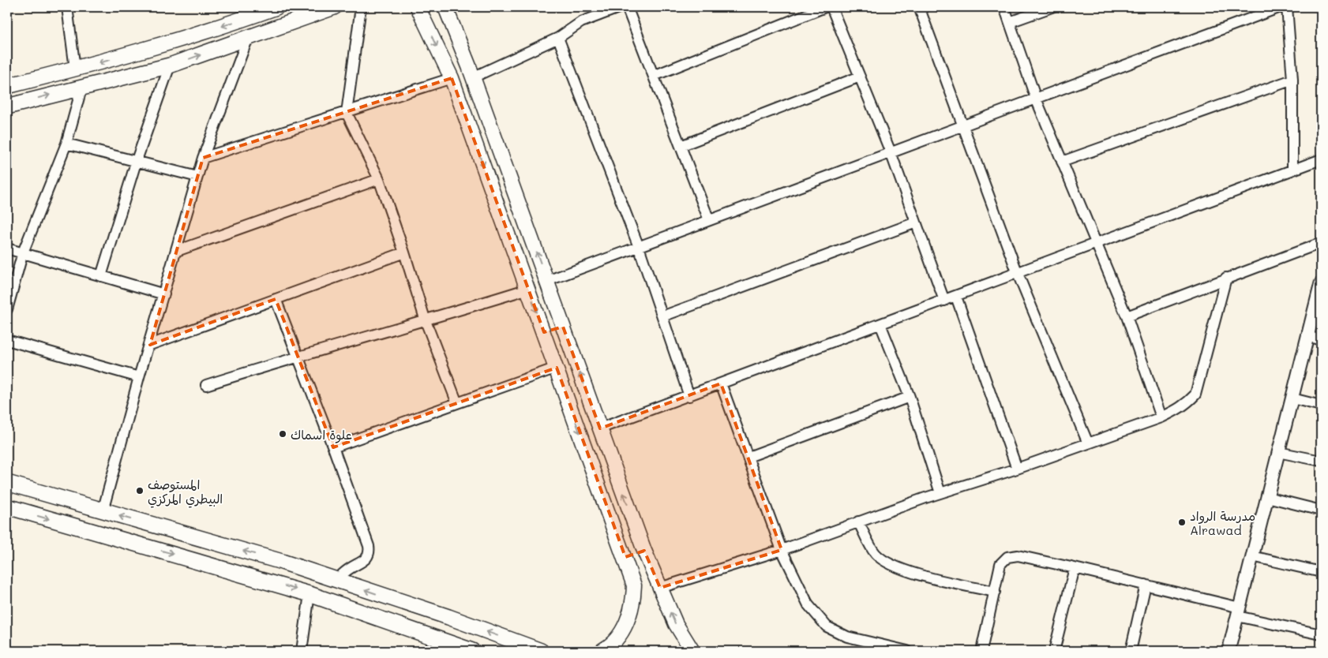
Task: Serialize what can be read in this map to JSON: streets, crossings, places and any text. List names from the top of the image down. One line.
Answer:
{"places":["علوة اسماك","المستوصف البيطري المركزي","مدرسة الرواد Alrawad"]}
